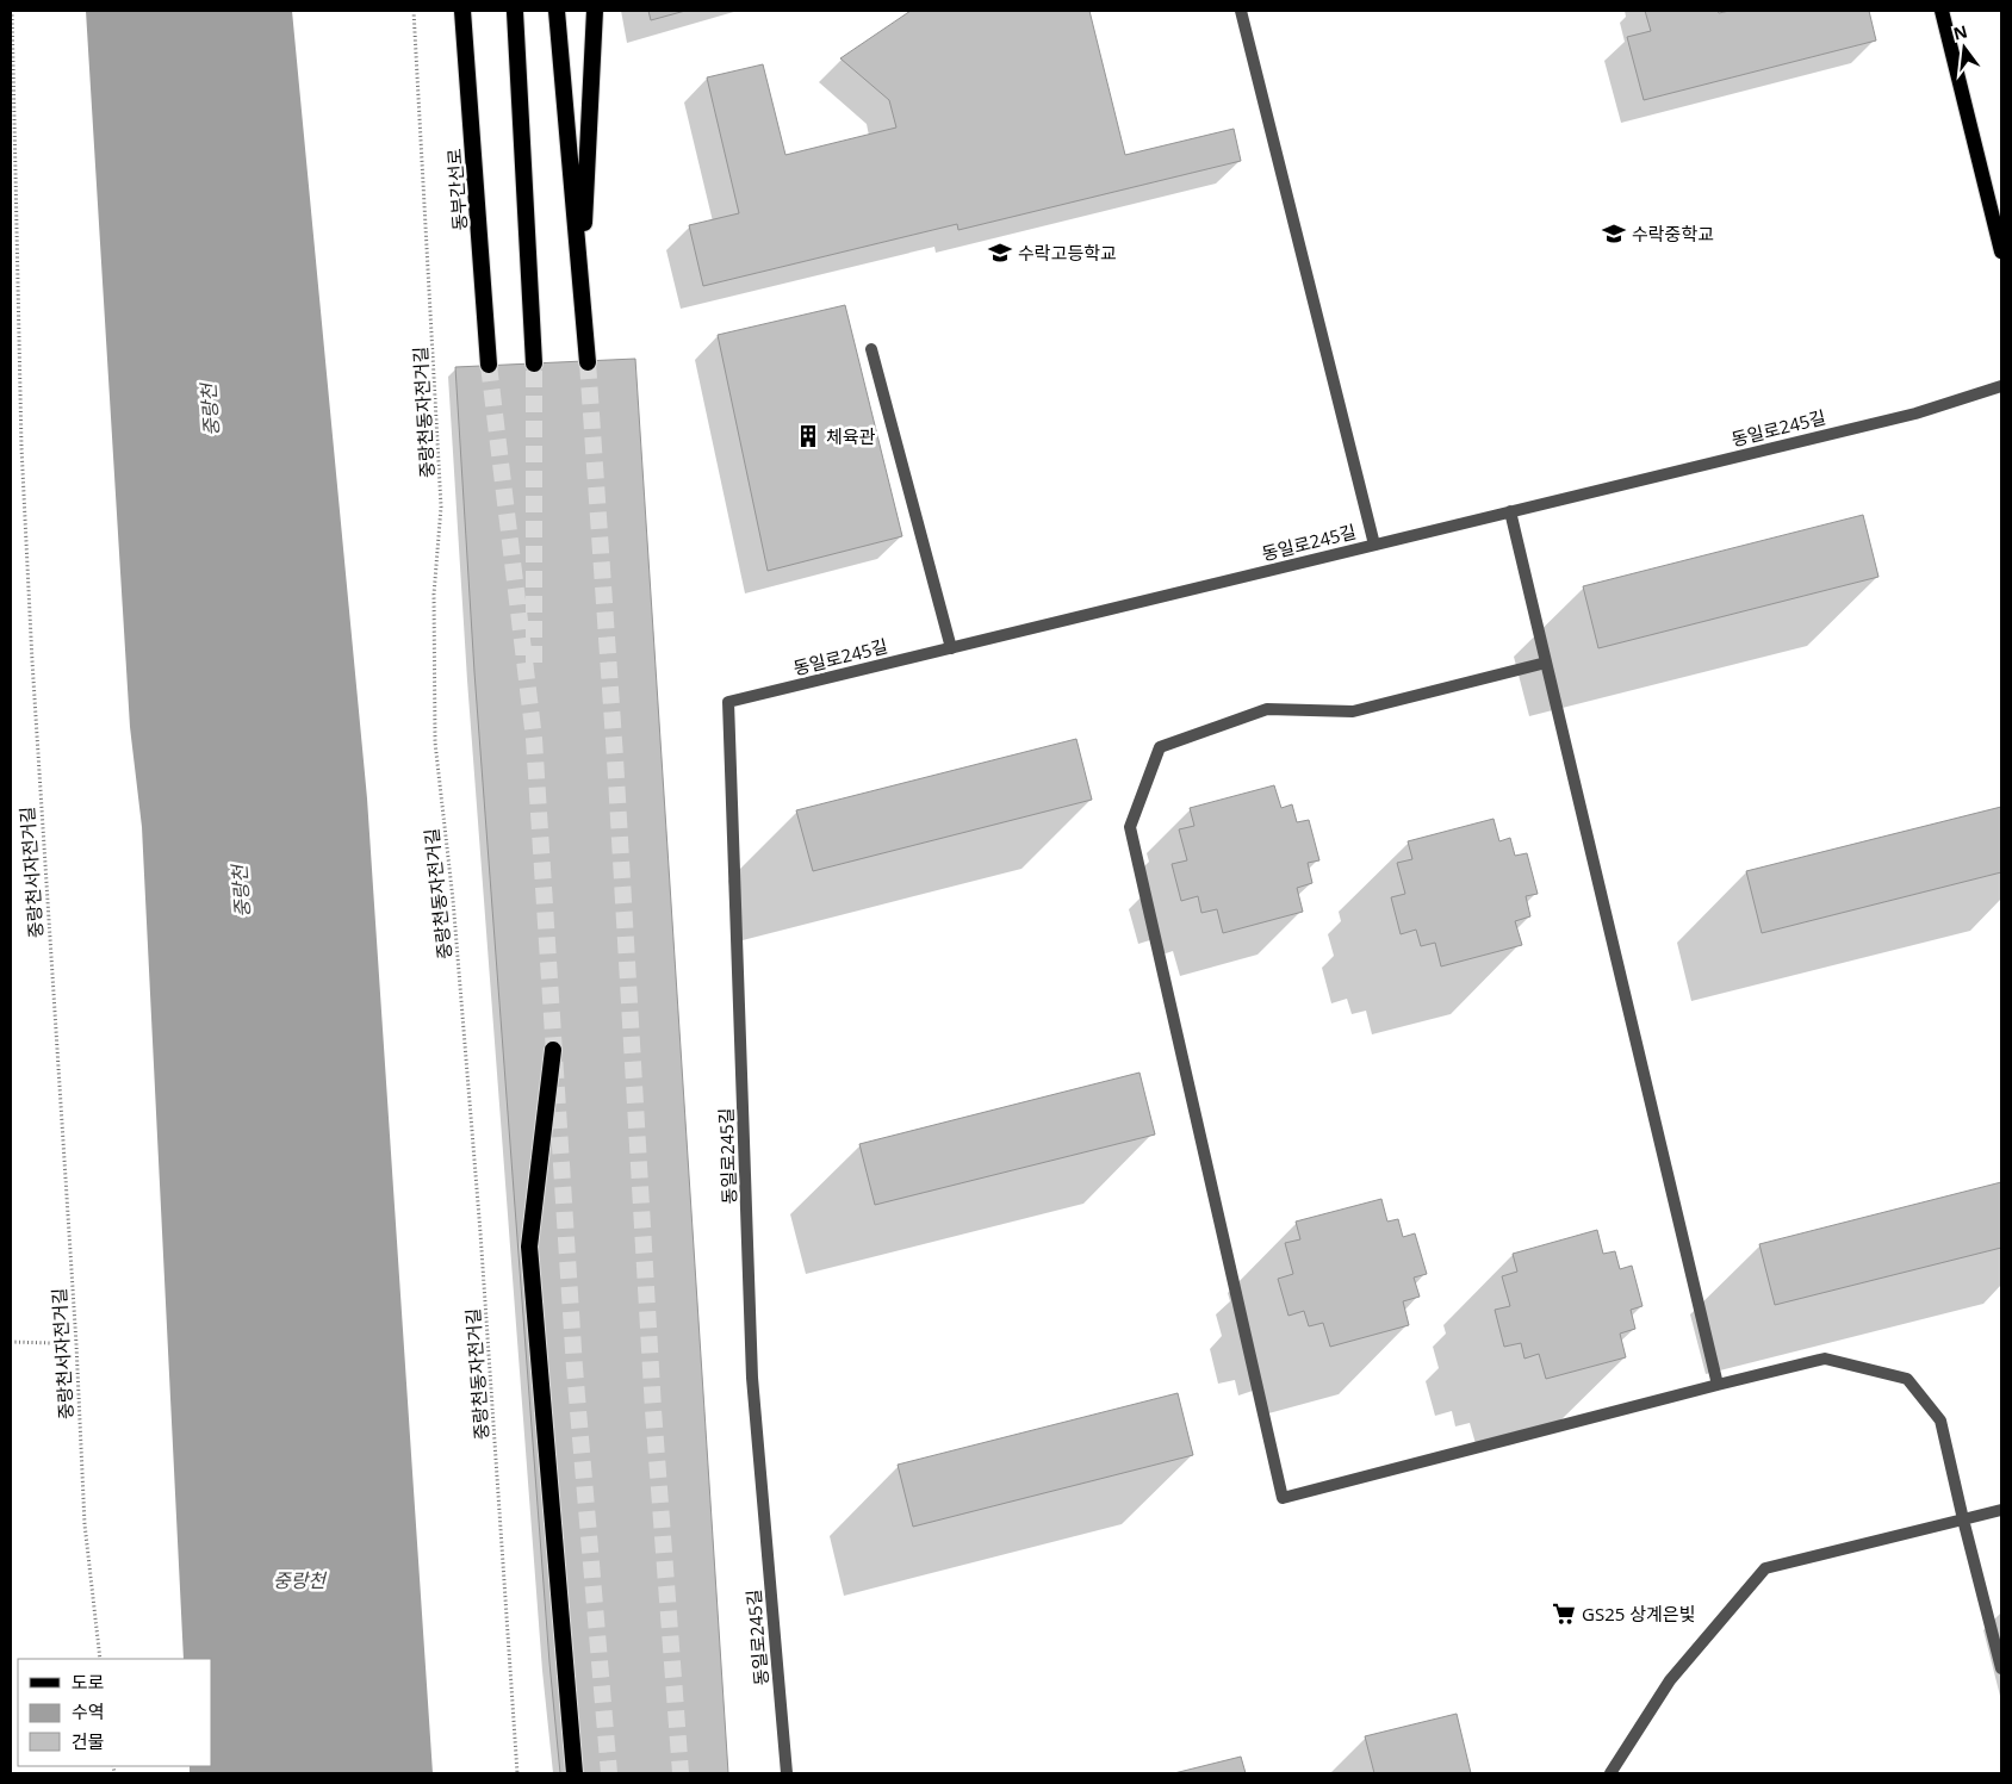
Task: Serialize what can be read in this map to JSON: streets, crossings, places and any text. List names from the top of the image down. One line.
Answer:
{"streets":{"highway":["동부간선로"],"street":["동일로245길"],"path":["중랑천동자전거길","중랑천서자전거길"]},"water":["중랑천"],"places":{"school or university":["수락중학교","수락고등학교"],"building":["체육관"],"supermarket":["GS25 상계은빛"]},"legend":["도로","수역","건물"],"north":"top"}
